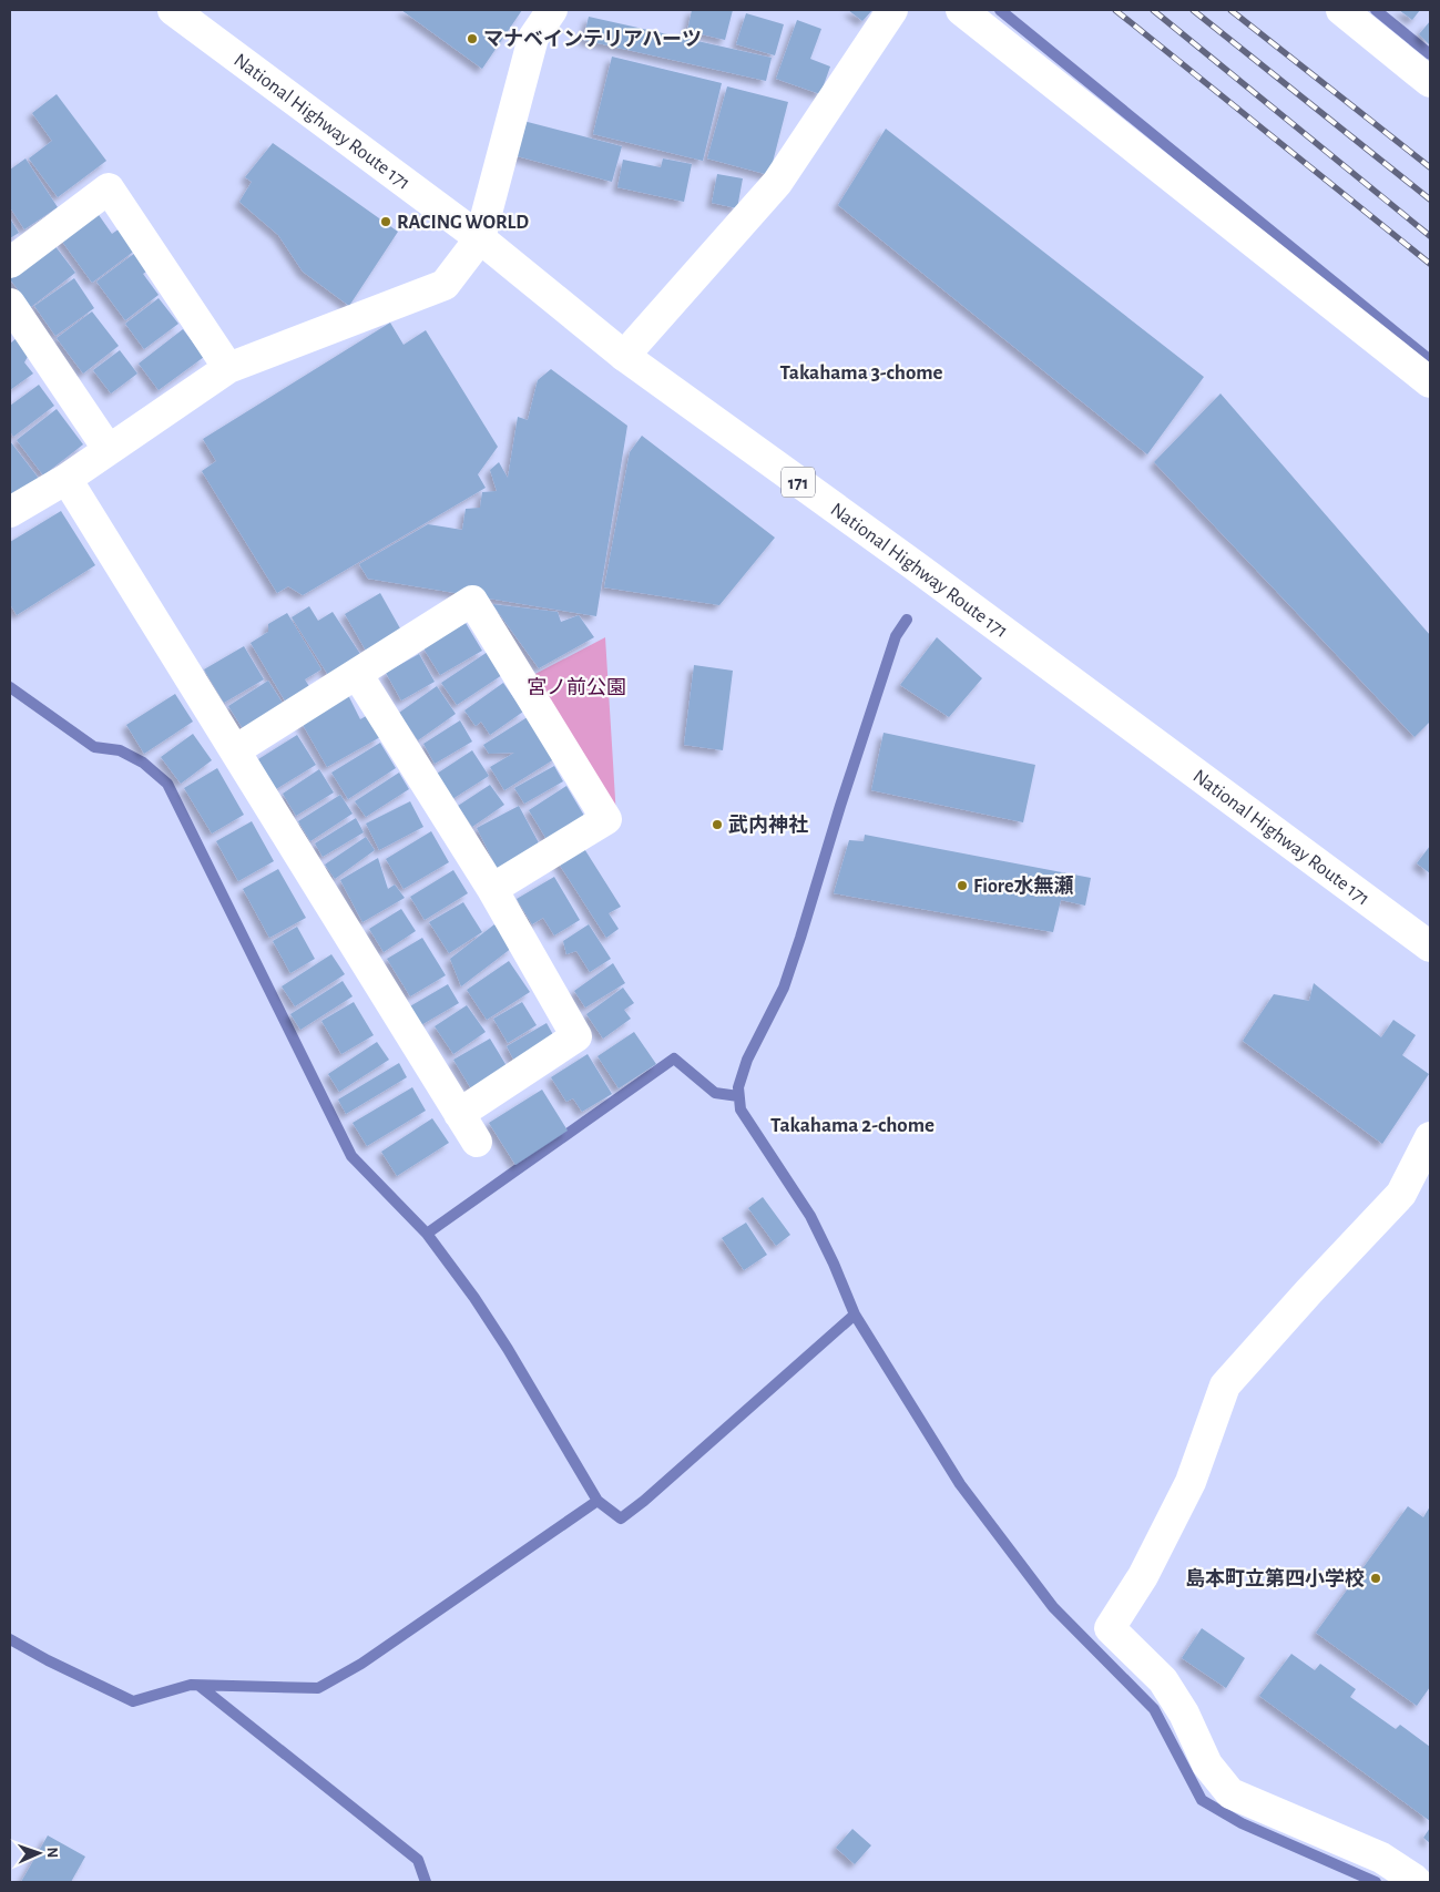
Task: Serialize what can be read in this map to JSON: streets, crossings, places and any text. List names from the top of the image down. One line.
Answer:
{"streets":{"main road":["National Highway Route 171","171"]},"districts":["Takahama 3-chome","Takahama 2-chome"],"parks":["宮ノ前公園"],"places":["マナベインテリアハーツ","RACING WORLD","武内神社","Fiore水無瀬","島本町立第四小学校"],"north":"right"}
